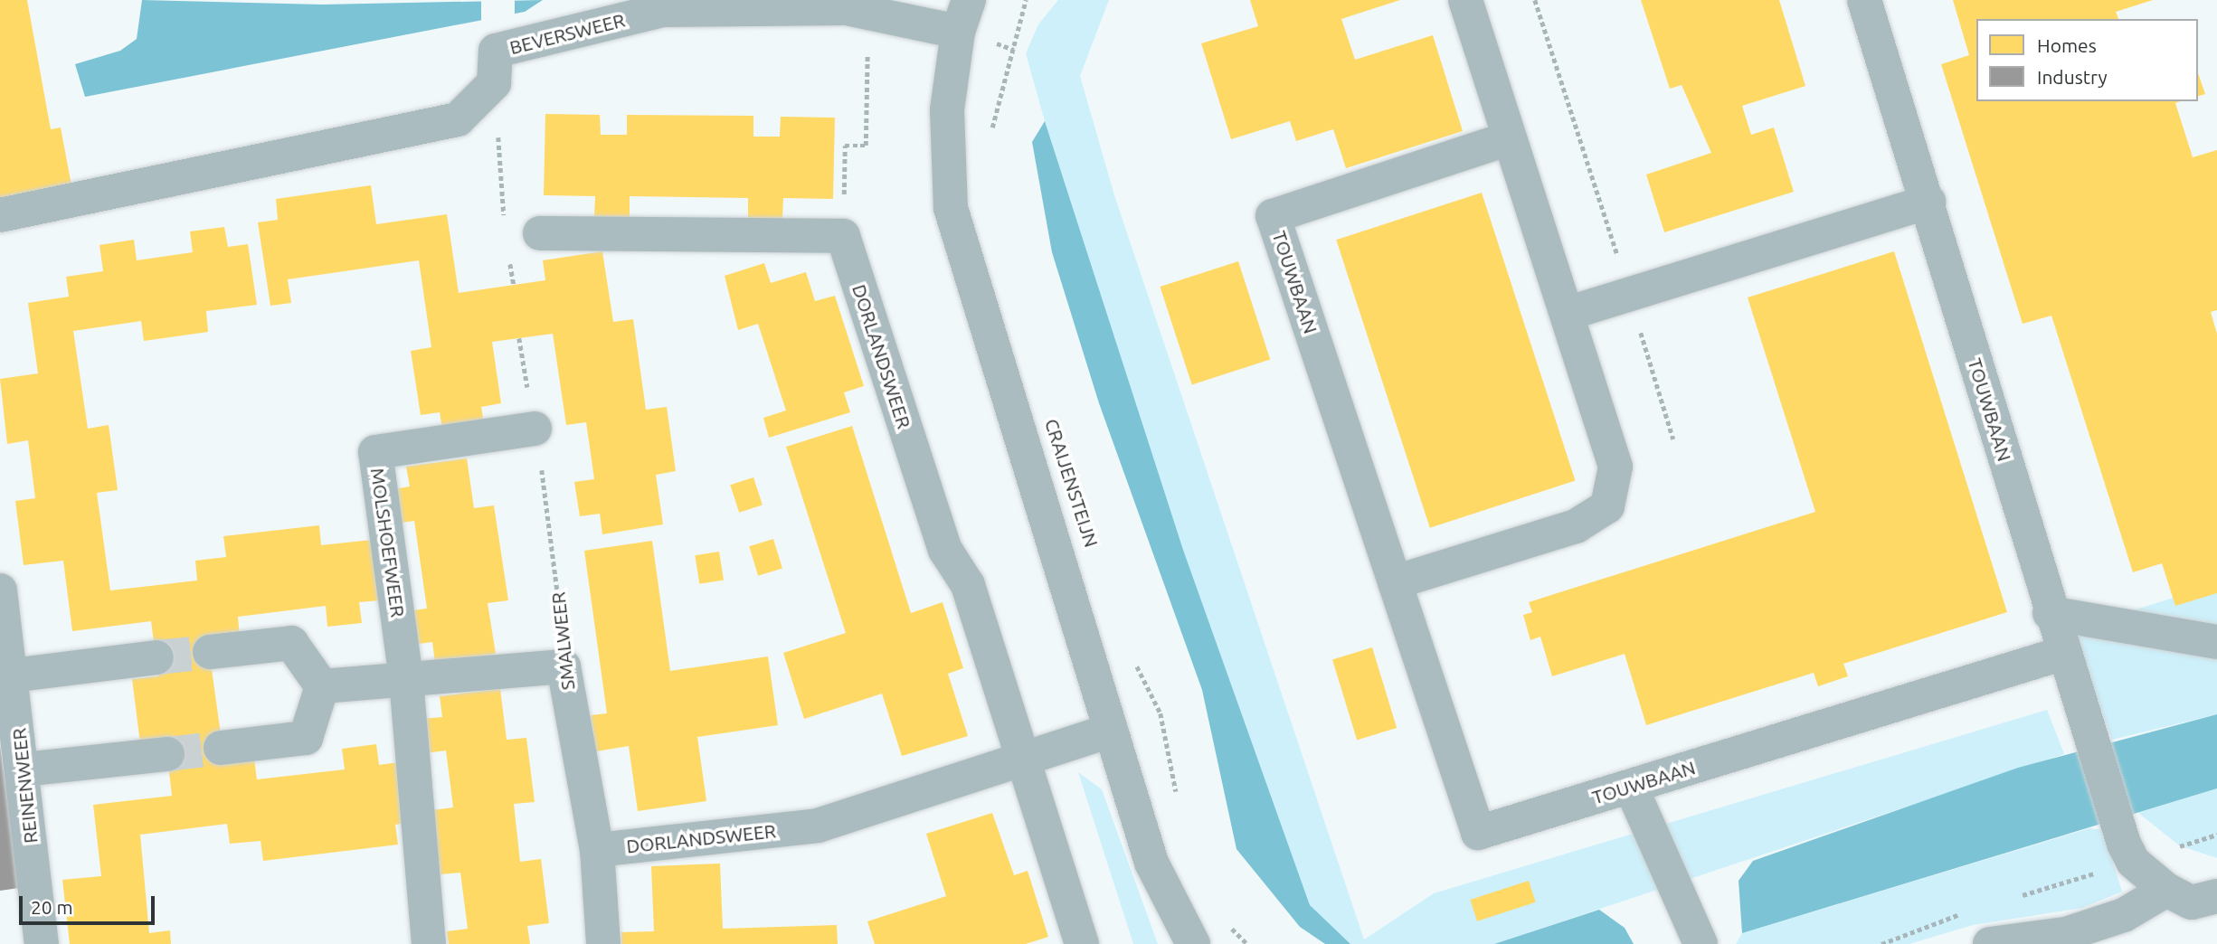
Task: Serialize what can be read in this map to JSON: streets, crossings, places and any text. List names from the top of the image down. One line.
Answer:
{"streets":{"street":["BEVERSWEER","TOUWBAAN","DORLANDSWEER","CRAIJENSTEIJN","MOLSHOEFWEER","SMALWEER","REINENWEER"]},"crossings":[["BEVERSWEER","CRAIJENSTEIJN"],["DORLANDSWEER","CRAIJENSTEIJN"],["DORLANDSWEER","SMALWEER"],["MOLSHOEFWEER","SMALWEER"]],"legend":["Homes","Industry"],"scale_bar":"20 m"}
